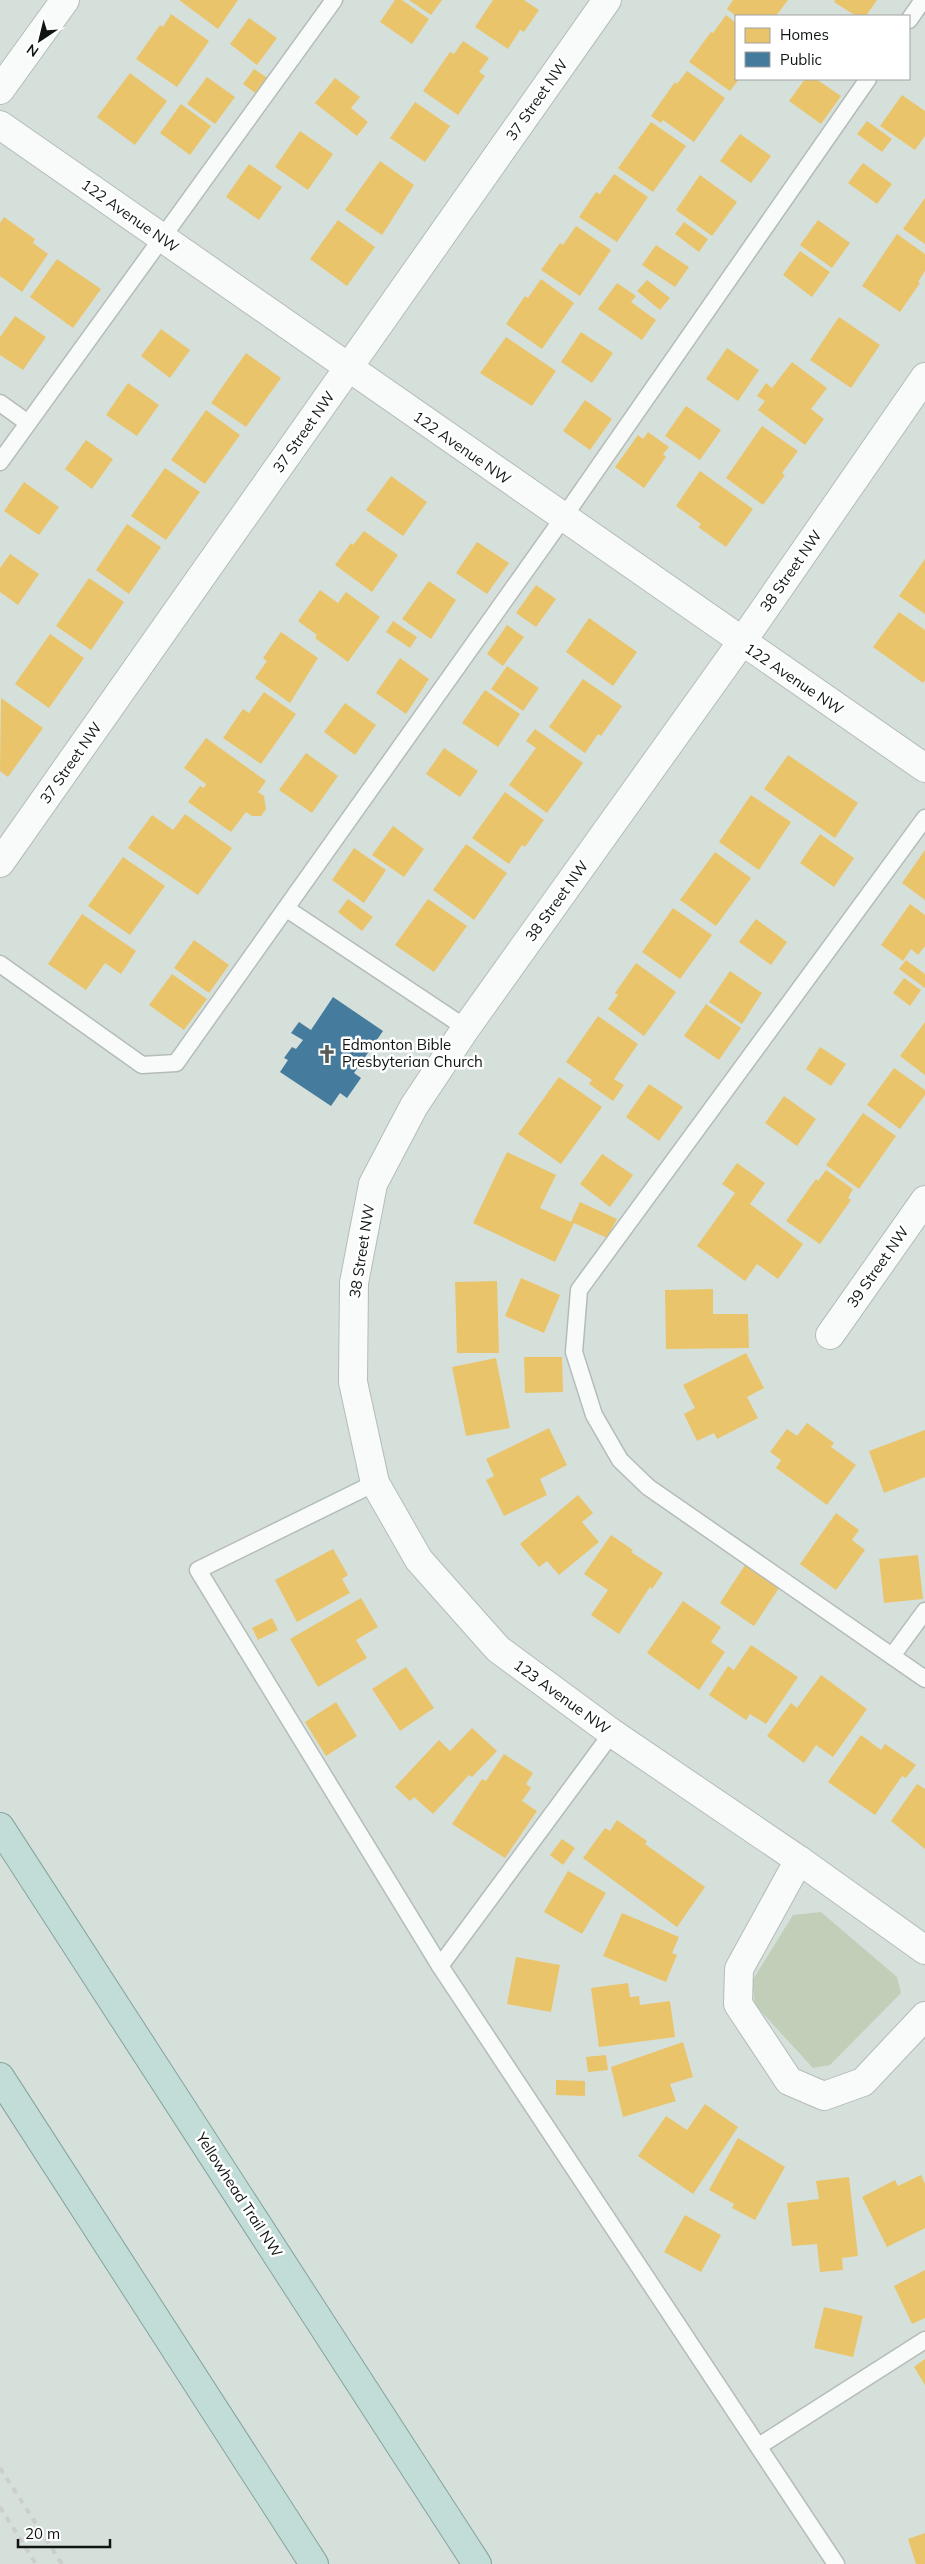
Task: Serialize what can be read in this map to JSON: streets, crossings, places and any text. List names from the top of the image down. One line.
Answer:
{"streets":{"highway":["Yellowhead Trail NW"],"street":["37 Street NW","122 Avenue NW","38 Street NW","39 Street NW","123 Avenue NW"]},"crossings":[["37 Street NW","122 Avenue NW"],["122 Avenue NW","38 Street NW"],["38 Street NW","123 Avenue NW"]],"places":{"church":["Edmonton Bible Presbyterian Church"]},"legend":["Homes","Public"],"scale_bar":"20 m","north":"bottom left"}
